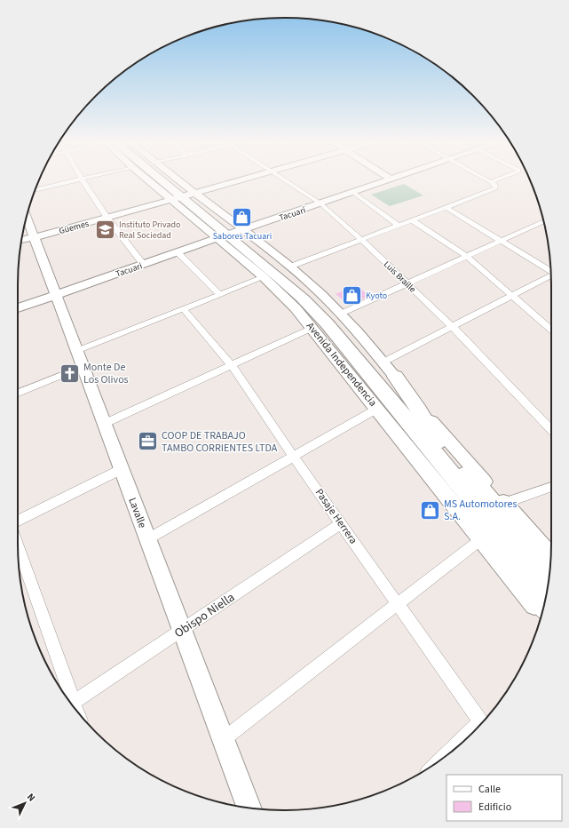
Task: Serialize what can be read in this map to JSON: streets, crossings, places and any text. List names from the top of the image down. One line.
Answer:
{"streets":{"highway":["Avenida Independencia"],"street":["Tacuarí","Güemes","Tacuari","Luis Braille","Lavalle","Pasaje Herrera","Obispo Niella"]},"crossings":[["Tacuarí","Tacuari"],["Tacuarí","Luis Braille"],["Tacuarí","Avenida Independencia"],["Güemes","Avenida Independencia"],["Güemes","Lavalle"],["Tacuari","Avenida Independencia"],["Tacuari","Lavalle"],["Lavalle","Obispo Niella"],["Pasaje Herrera","Obispo Niella"]],"places":{"shop":["Sabores Tacuari","Kyoto","MS Automotores S.A."],"school or university":["Instituto Privado Real Sociedad"],"church":["Monte De Los Olivos"],"office":["COOP DE TRABAJO TAMBO CORRIENTES LTDA"]},"legend":["Calle","Edificio"],"north":"top right"}
